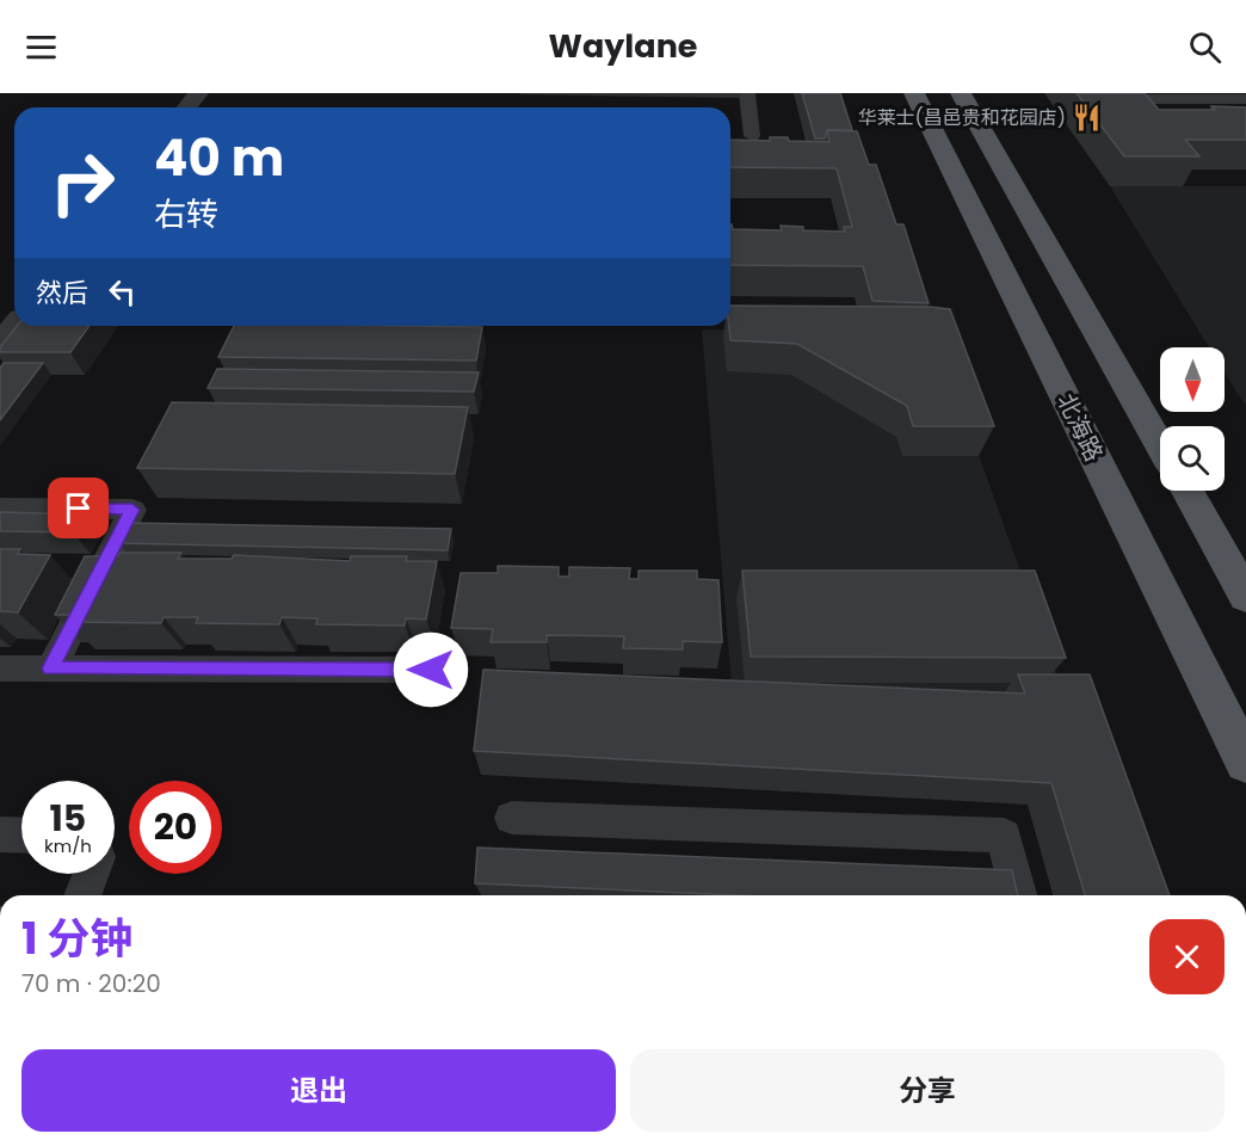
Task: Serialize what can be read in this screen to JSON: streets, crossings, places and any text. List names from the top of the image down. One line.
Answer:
{"streets":{"main road":["北海路"]},"places":{"restaurant":["华莱士(昌邑贵和花园店)"]},"north":"bottom","page":{"header":"Waylane","turn":["40 m","右转"],"then":"然后","speed":"15 km/h","limit":"20","heading":["1 分钟","70 m · 20:20"],"buttons":["退出","分享"]}}
